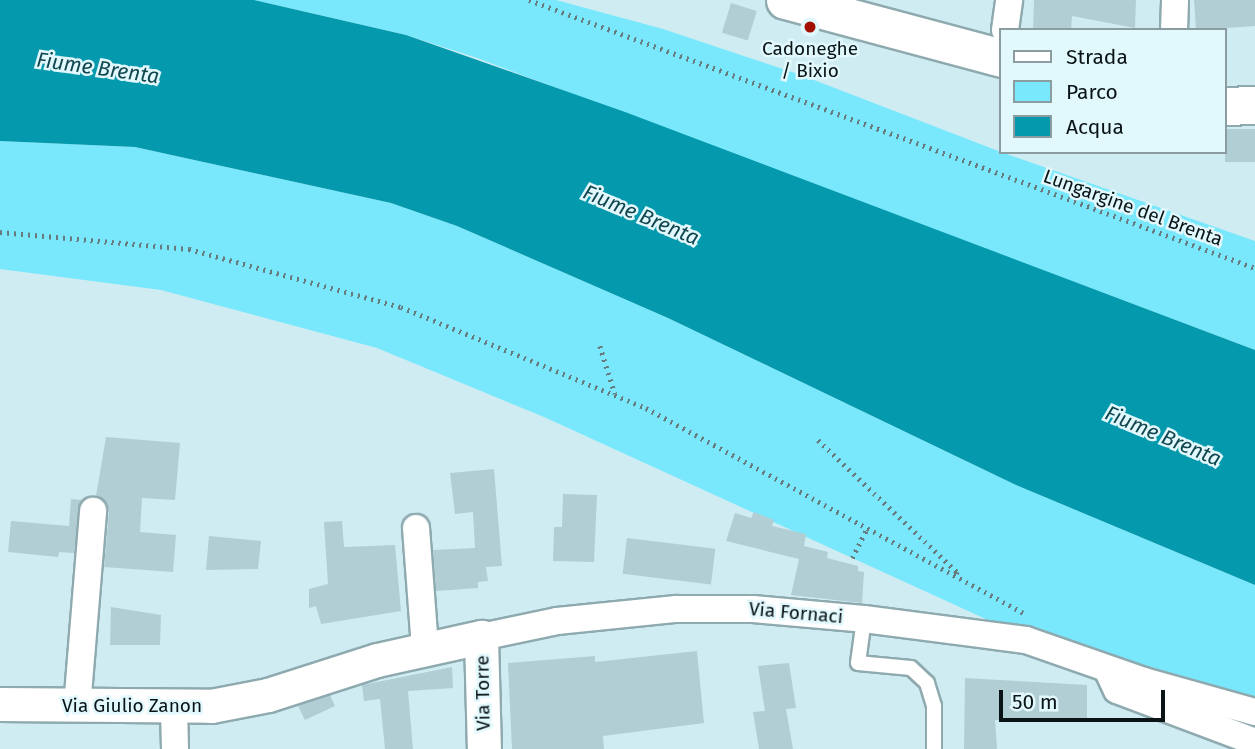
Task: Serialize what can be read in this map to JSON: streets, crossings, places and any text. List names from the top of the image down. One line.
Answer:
{"streets":{"street":["Via Fornaci","Via Torre","Via Giulio Zanon"],"path":["Lungargine del Brenta"]},"crossings":[["Via Fornaci","Via Torre"],["Via Fornaci","Via Giulio Zanon"],["Via Torre","Via Giulio Zanon"]],"water":["Fiume Brenta"],"places":["Cadoneghe / Bixio"],"legend":["Strada","Parco","Acqua"],"scale_bar":"50 m"}
